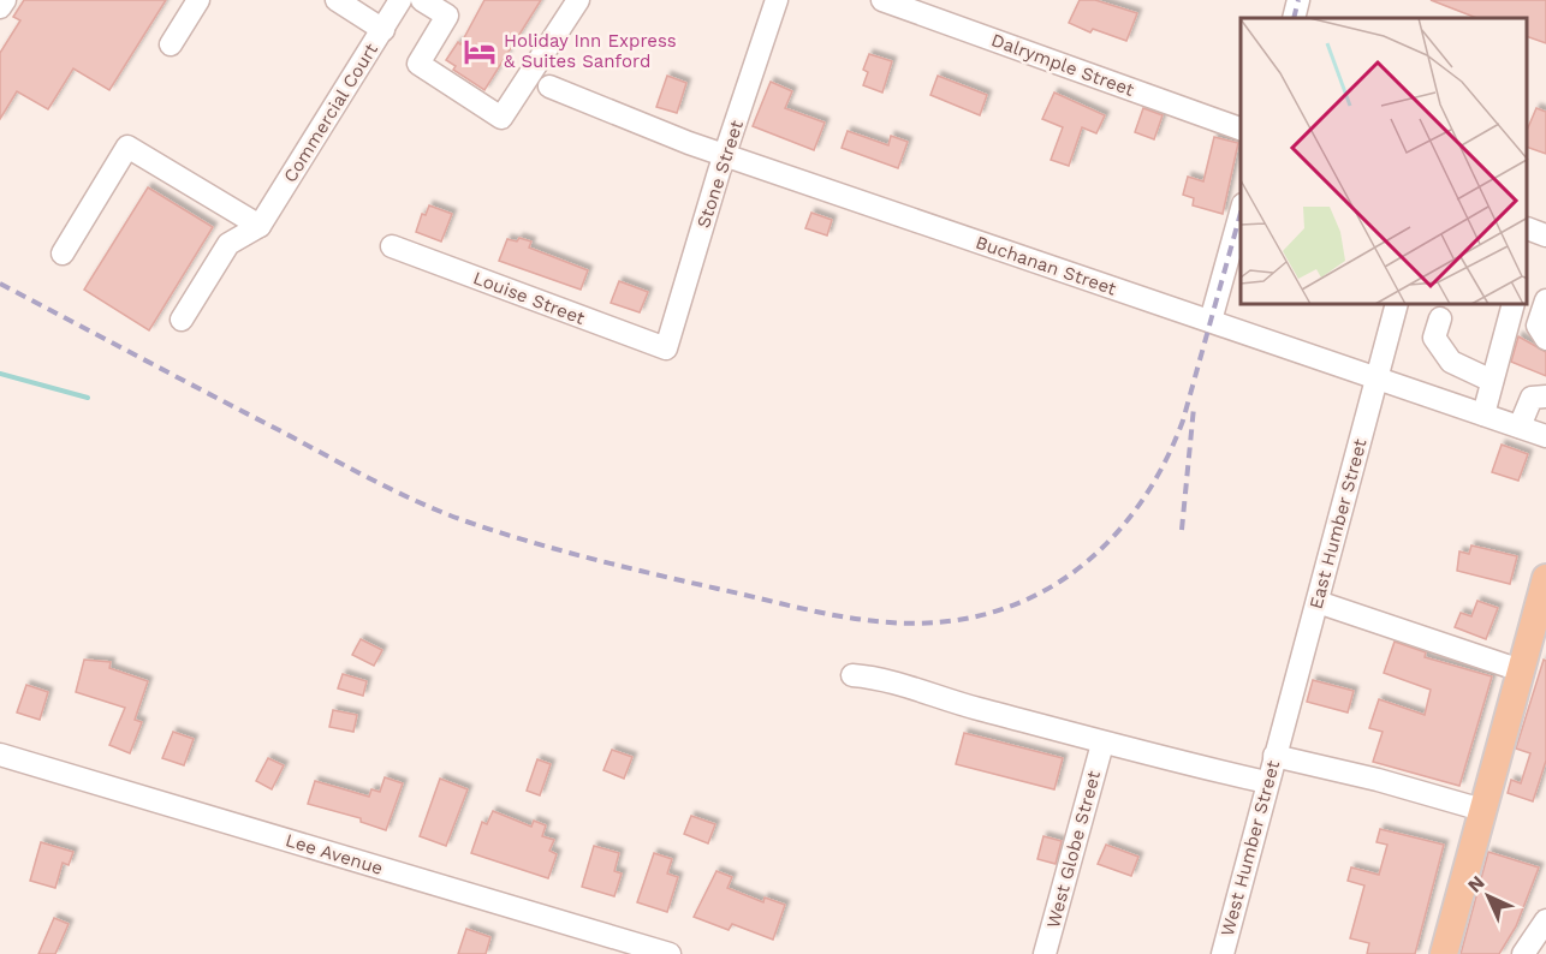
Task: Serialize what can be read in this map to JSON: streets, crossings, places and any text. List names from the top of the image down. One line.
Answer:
{"streets":{"street":["Dalrymple Street","Commercial Court","Stone Street","Buchanan Street","Louise Street","East Humber Street","West Humber Street","West Globe Street","Lee Avenue"]},"crossings":[["Stone Street","Buchanan Street"],["Stone Street","Louise Street"],["Buchanan Street","East Humber Street"],["East Humber Street","West Humber Street"]],"places":{"hotel":["Holiday Inn Express & Suites Sanford"]},"north":"top left"}
